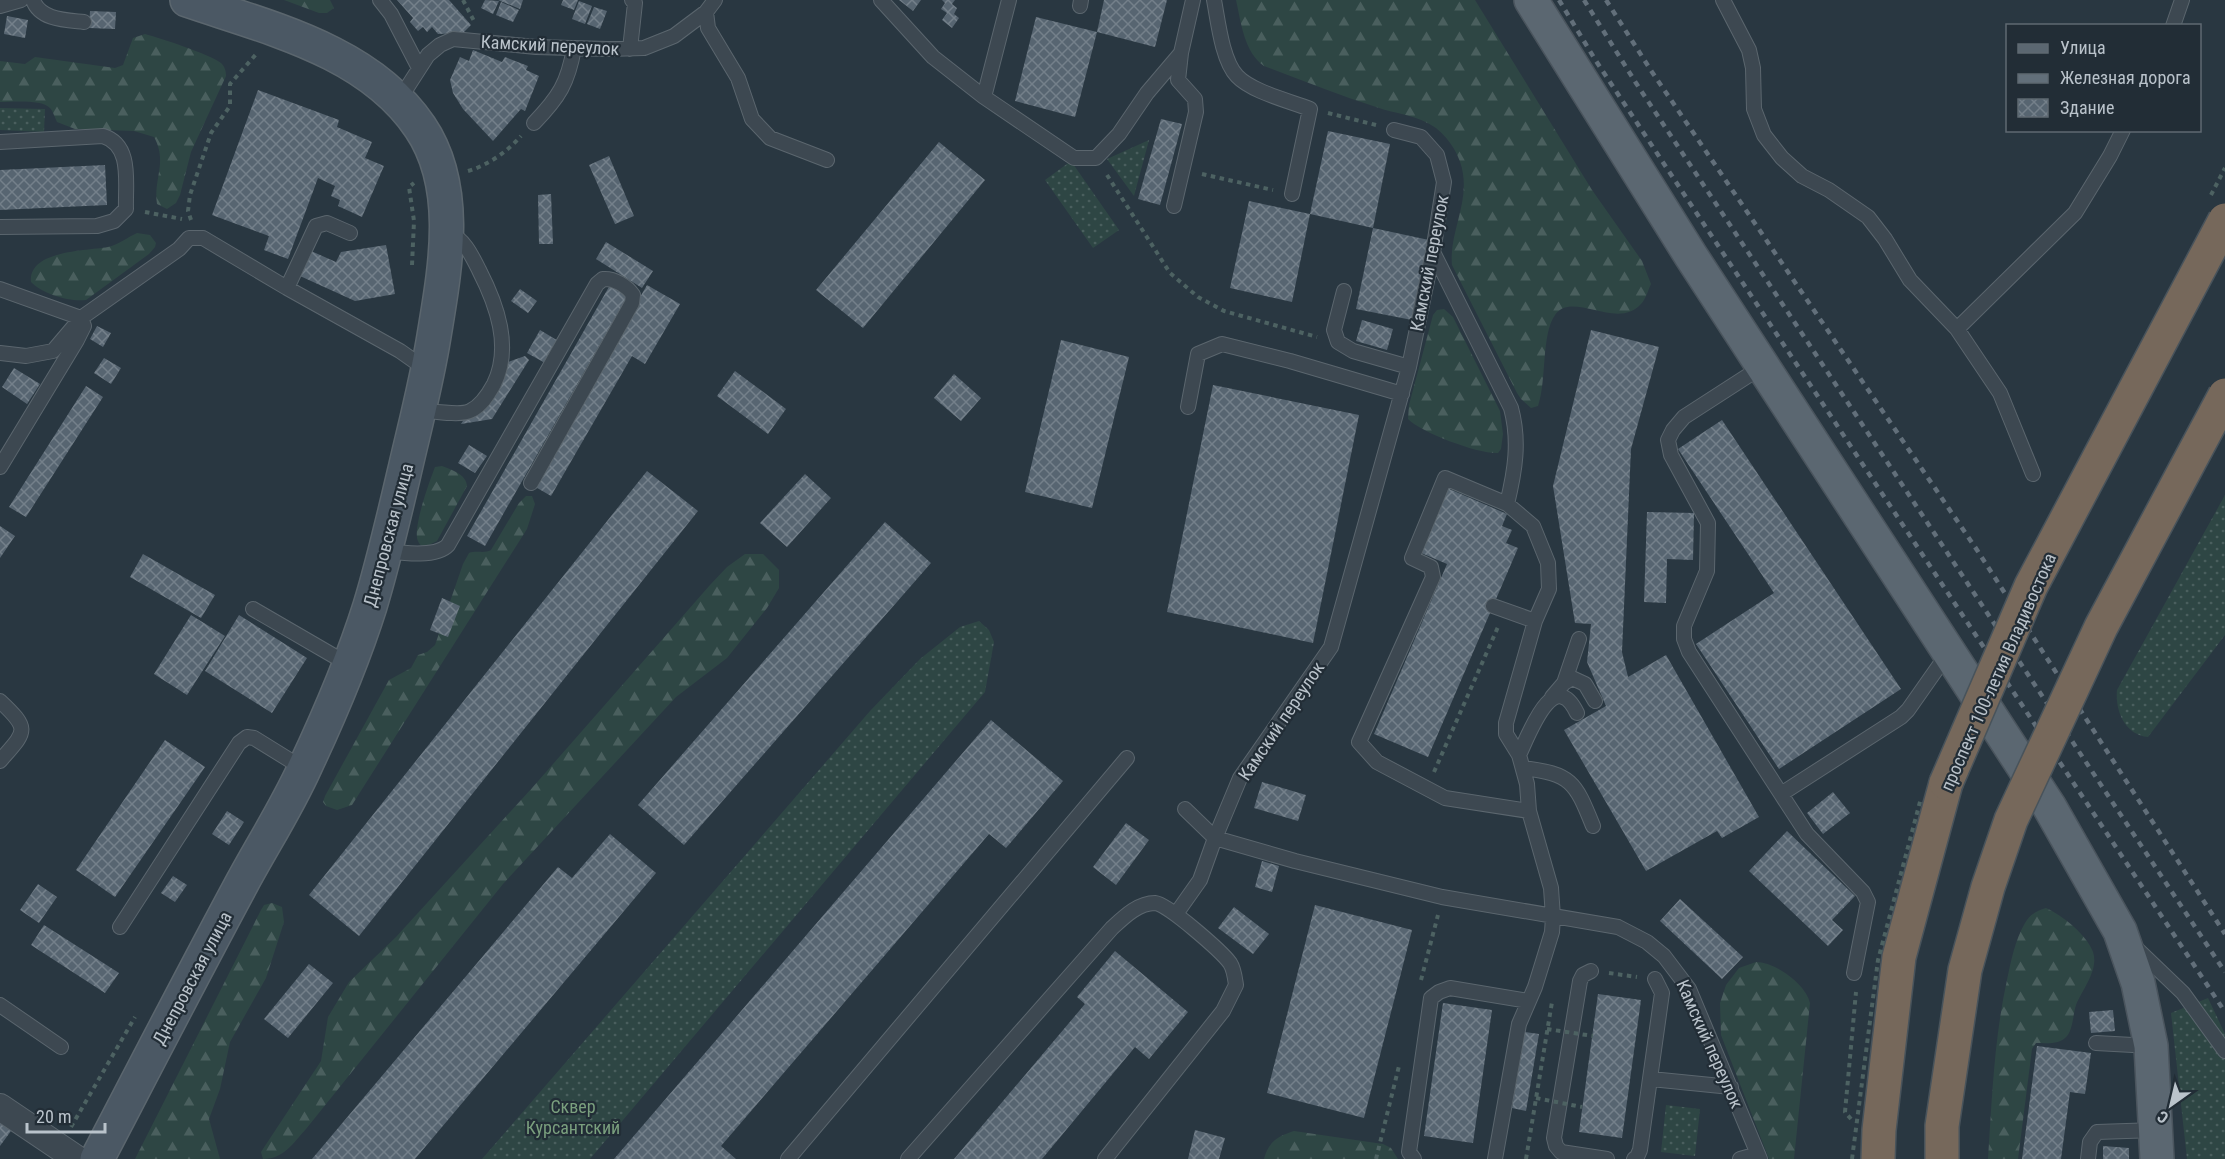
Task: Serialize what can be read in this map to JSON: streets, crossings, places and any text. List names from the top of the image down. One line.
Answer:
{"streets":{"highway":["проспект 100-летия Владивостока"],"main road":["Днепровская улица"],"lane":["Камский переулок"]},"crossings":[["Камский переулок","Днепровская улица"]],"parks":["Сквер Курсантский"],"legend":["Улица","Железная дорога","Здание"],"scale_bar":"20 m","north":"bottom left"}
